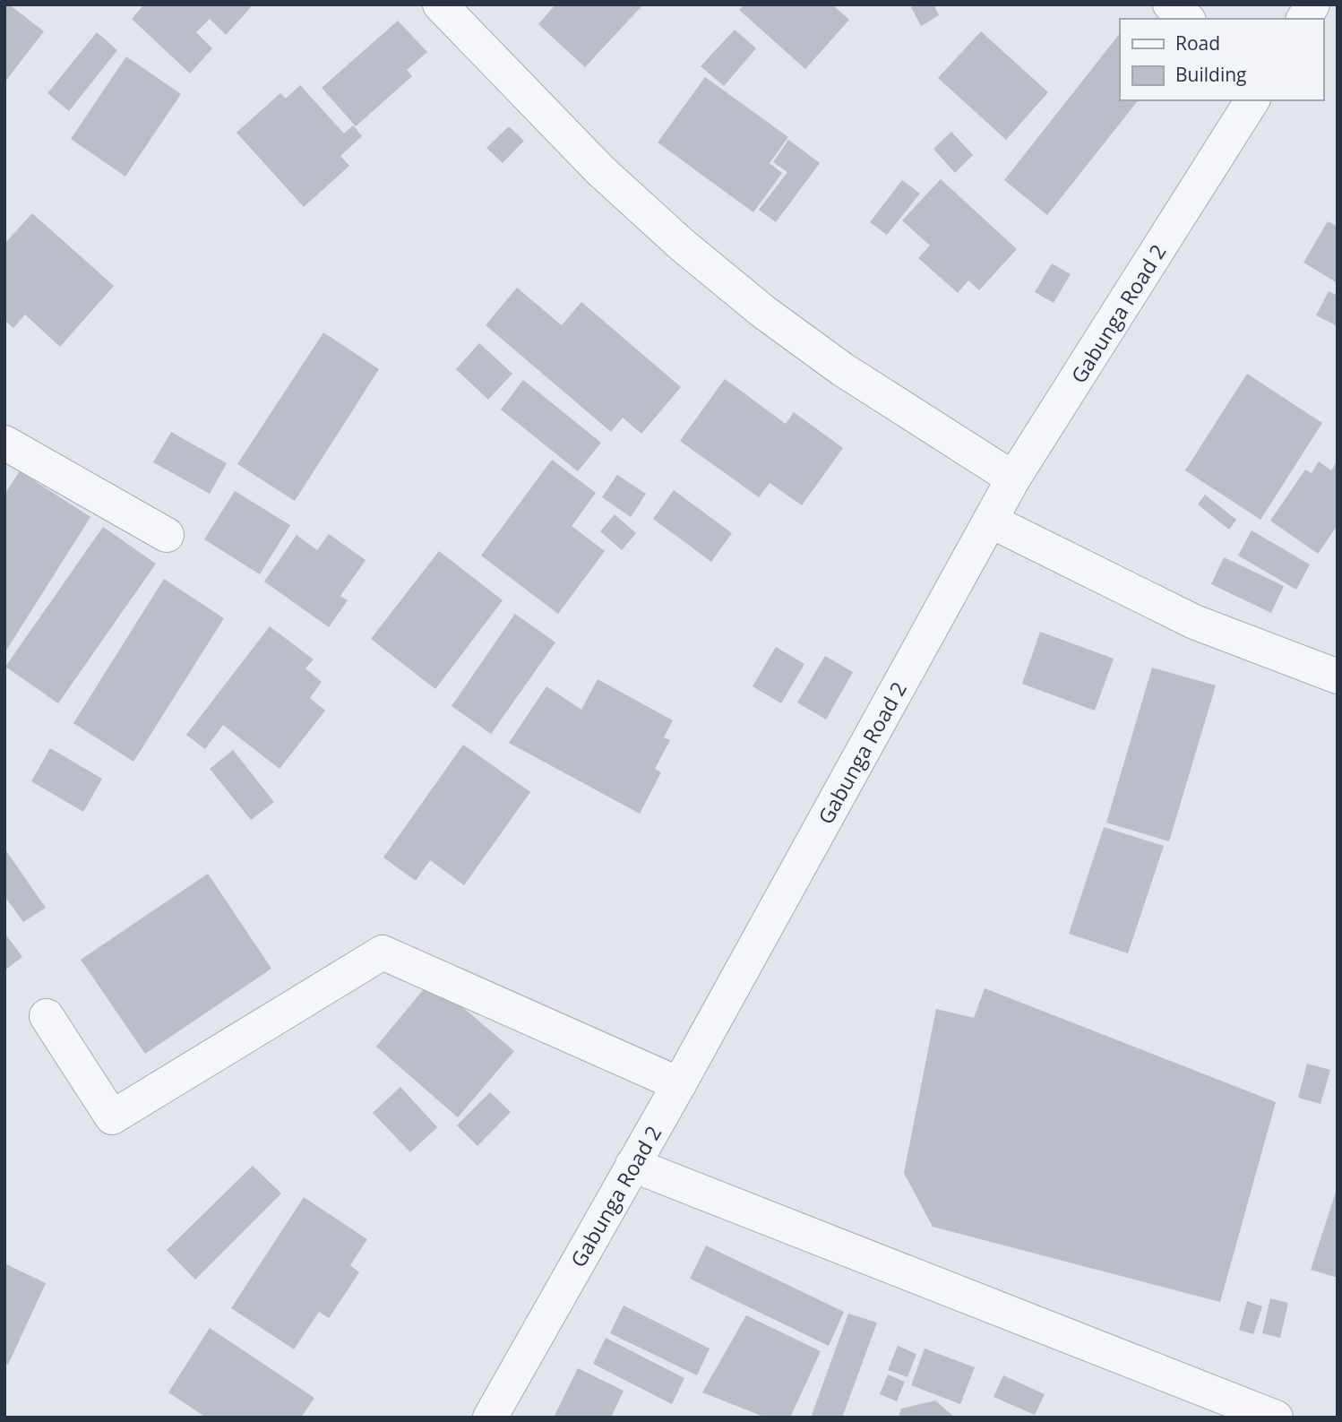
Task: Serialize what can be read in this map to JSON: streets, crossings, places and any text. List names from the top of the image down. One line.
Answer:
{"streets":{"street":["Gabunga Road 2"]},"legend":["Road","Building"]}
